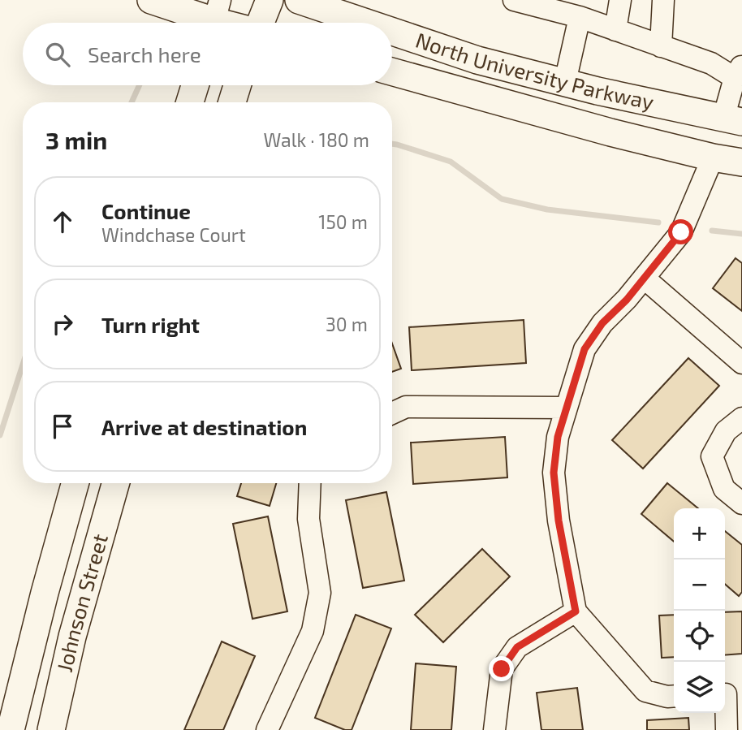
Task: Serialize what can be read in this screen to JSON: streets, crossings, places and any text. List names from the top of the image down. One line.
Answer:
{"streets":{"main road":["North University Parkway","Johnson Street"]},"page":{"search":"Search here","heading":["3 min","Walk · 180 m"],"list":[["Continue","Windchase Court","150 m"],["Turn right","30 m"],"Arrive at destination"],"map_buttons":["+","−"]}}
